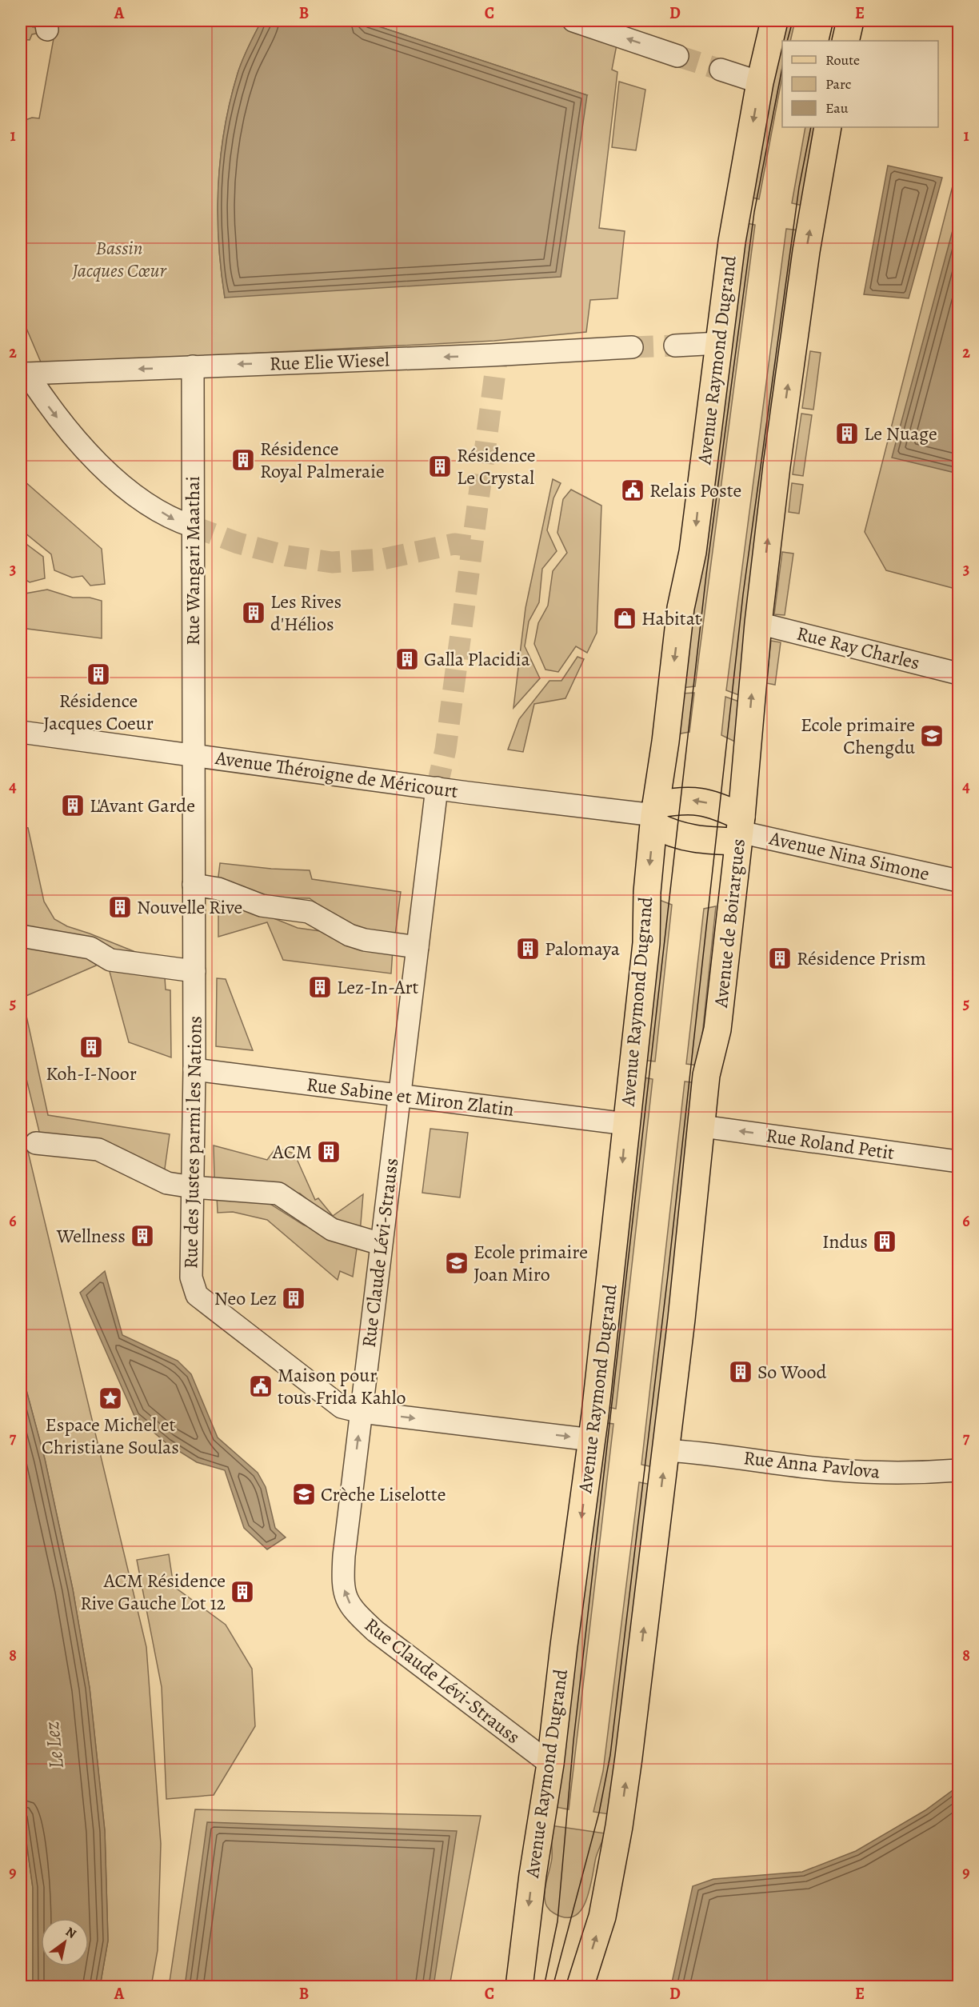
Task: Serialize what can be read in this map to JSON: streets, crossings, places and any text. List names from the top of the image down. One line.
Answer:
{"streets":{"main road":["Avenue Raymond Dugrand","Avenue de Boirargues"],"street":["Rue Elie Wiesel","Rue Wangari Maathai","Rue Ray Charles","Avenue Théroigne de Méricourt","Avenue Nina Simone","Rue Sabine et Miron Zlatin","Rue des Justes parmi les Nations","Rue Roland Petit","Rue Claude Lévi-Strauss","Rue Anna Pavlova"]},"crossings":[["Avenue Raymond Dugrand","Avenue Théroigne de Méricourt"],["Avenue Raymond Dugrand","Rue Sabine et Miron Zlatin"],["Avenue Raymond Dugrand","Rue des Justes parmi les Nations"],["Avenue Raymond Dugrand","Rue Claude Lévi-Strauss"],["Rue Elie Wiesel","Rue Wangari Maathai"],["Rue Wangari Maathai","Avenue Théroigne de Méricourt"],["Rue Wangari Maathai","Rue des Justes parmi les Nations"],["Avenue Théroigne de Méricourt","Rue des Justes parmi les Nations"],["Avenue Théroigne de Méricourt","Rue Claude Lévi-Strauss"],["Avenue Nina Simone","Avenue de Boirargues"],["Avenue de Boirargues","Rue Roland Petit"],["Rue Sabine et Miron Zlatin","Rue des Justes parmi les Nations"],["Rue Sabine et Miron Zlatin","Rue Claude Lévi-Strauss"],["Rue des Justes parmi les Nations","Rue Claude Lévi-Strauss"]],"one_way":["Rue Roland Petit","Rue Claude Lévi-Strauss"],"water":["Le Lez"],"parks":["Bassin Jacques Cœur"],"places":{"building":["Le Nuage","Résidence Royal Palmeraie","Résidence Le Crystal","Les Rives d'Hélios","Galla Placidia","Résidence Jacques Coeur","L'Avant Garde","Nouvelle Rive","Palomaya","Résidence Prism","Lez-In-Art","Koh-I-Noor","ACM","Wellness","Indus","Neo Lez","So Wood","ACM Résidence Rive Gauche Lot 12"],"public building":["Relais Poste","Maison pour tous Frida Kahlo"],"shop":["Habitat"],"school or university":["Ecole primaire Chengdu","Ecole primaire Joan Miro","Crèche Liselotte"],"place":["Espace Michel et Christiane Soulas"]},"legend":["Route","Parc","Eau"],"north":"top right","grid":{"columns":["A","B","C","D","E"],"rows":["1","2","3","4","5","6","7","8","9"]}}
